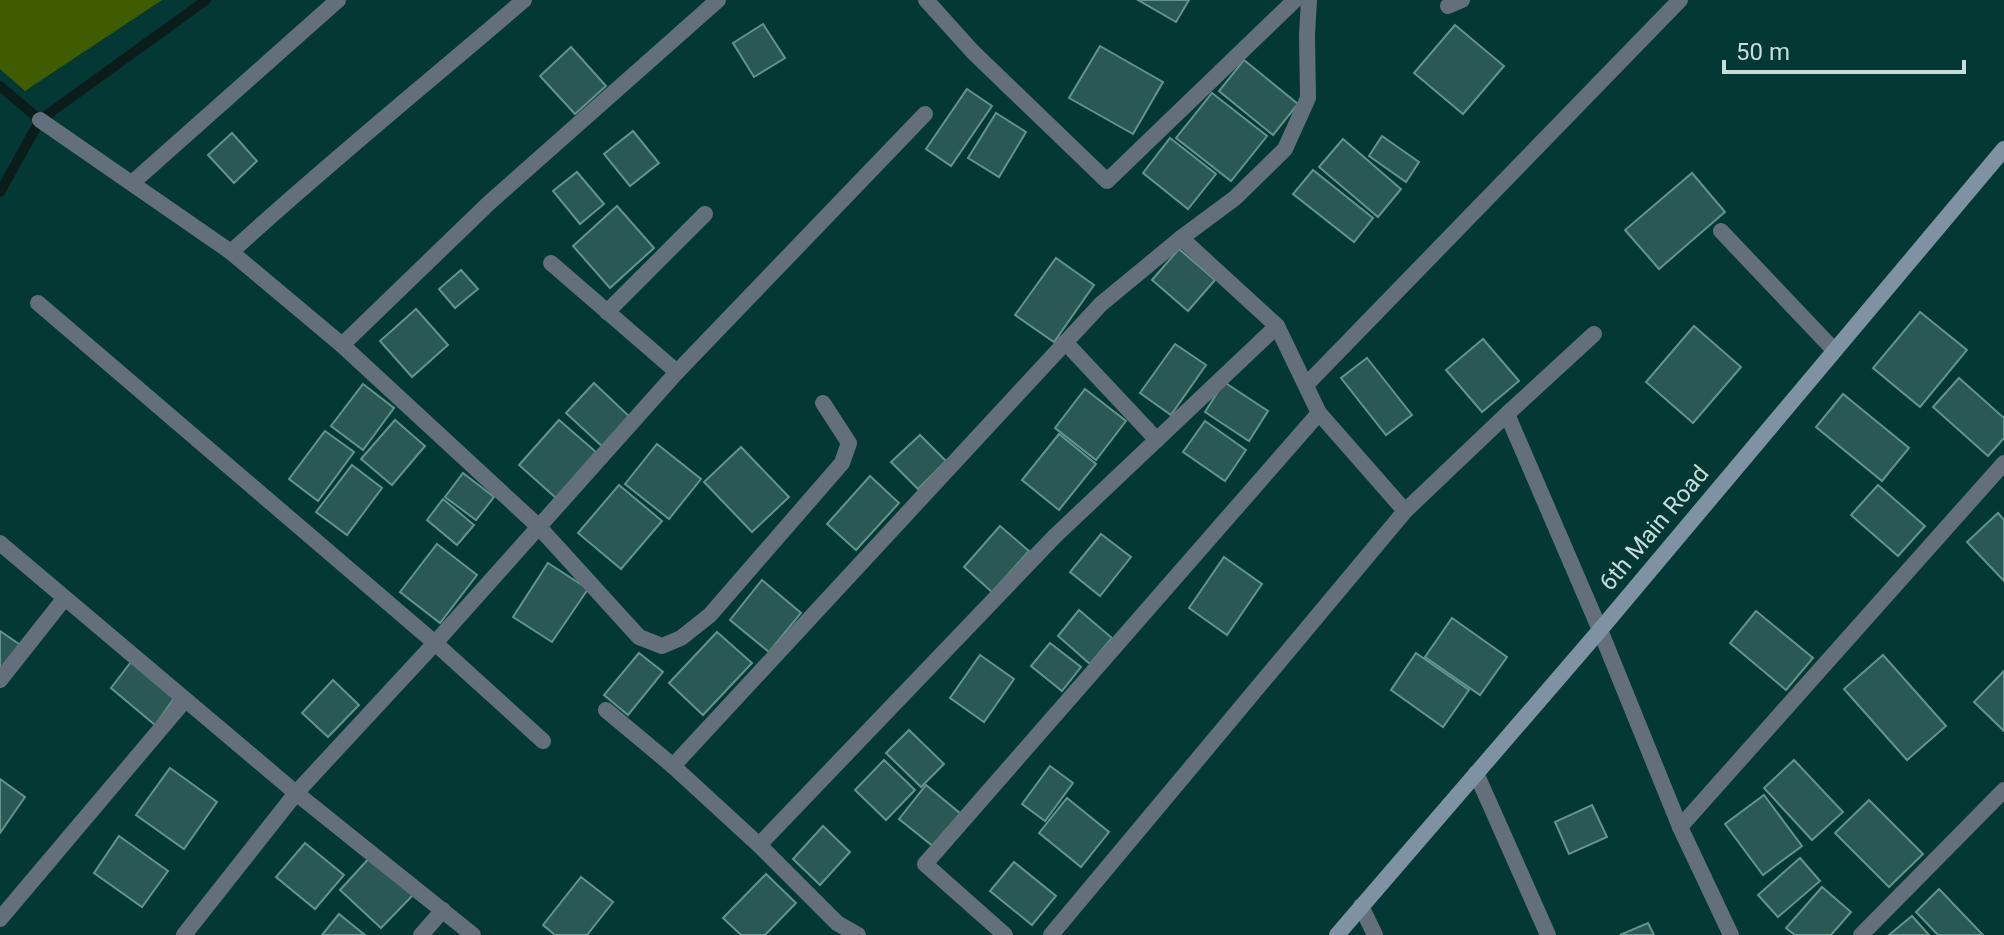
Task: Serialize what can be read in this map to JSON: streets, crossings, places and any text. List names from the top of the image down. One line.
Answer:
{"streets":{"street":["6th Main Road"]},"scale_bar":"50 m"}
